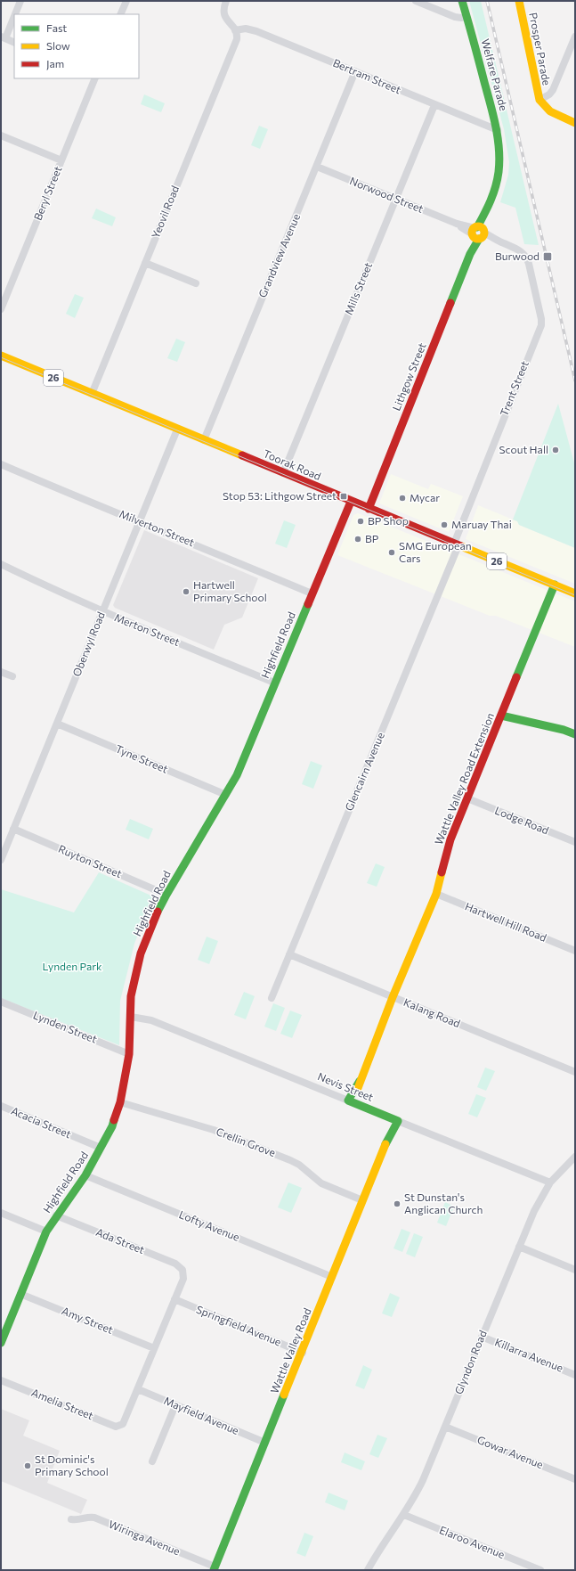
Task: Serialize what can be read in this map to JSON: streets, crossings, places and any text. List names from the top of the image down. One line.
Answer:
{"streets":{"main road":["Prosper Parade","Welfare Parade","Lithgow Street","26","Toorak Road","Highfield Road","Wattle Valley Road Extension","Nevis Street","Wattle Valley Road"],"street":["Bertram Street","Beryl Street","Norwood Street","Yeovil Road","Grandview Avenue","Mills Street","Trent Street","Milverton Street","Merton Street","Oberwyl Road","Tyne Street","Glencairn Avenue","Lodge Road","Ruyton Street","Hartwell Hill Road","Kalang Road","Lynden Street","Acacia Street","Crellin Grove","Lofty Avenue","Ada Street","Amy Street","Springfield Avenue","Killarra Avenue","Glyndon Road","Amelia Street","Mayfield Avenue","Gowar Avenue","Wiringa Avenue","Elaroo Avenue"]},"crossings":[["Welfare Parade","Bertram Street"],["Welfare Parade","Lithgow Street"],["Bertram Street","Yeovil Road"],["Bertram Street","Grandview Avenue"],["Bertram Street","Mills Street"],["Norwood Street","Grandview Avenue"],["Norwood Street","Mills Street"],["Norwood Street","Lithgow Street"],["Norwood Street","Trent Street"],["Yeovil Road","Toorak Road"],["Grandview Avenue","Toorak Road"],["Mills Street","Toorak Road"],["Lithgow Street","Trent Street"],["Lithgow Street","Toorak Road"],["Trent Street","Toorak Road"],["Trent Street","Glencairn Avenue"],["Toorak Road","Oberwyl Road"],["Toorak Road","Highfield Road"],["Toorak Road","Glencairn Avenue"],["Toorak Road","Wattle Valley Road Extension"],["Milverton Street","Oberwyl Road"],["Milverton Street","Highfield Road"],["Merton Street","Oberwyl Road"],["Merton Street","Highfield Road"],["Oberwyl Road","Tyne Street"],["Oberwyl Road","Ruyton Street"],["Highfield Road","Tyne Street"],["Highfield Road","Ruyton Street"],["Highfield Road","Lynden Street"],["Highfield Road","Nevis Street"],["Highfield Road","Acacia Street"],["Highfield Road","Crellin Grove"],["Highfield Road","Lofty Avenue"],["Highfield Road","Ada Street"],["Highfield Road","Amy Street"],["Glencairn Avenue","Kalang Road"],["Wattle Valley Road Extension","Lodge Road"],["Wattle Valley Road Extension","Hartwell Hill Road"],["Wattle Valley Road Extension","Kalang Road"],["Wattle Valley Road Extension","Nevis Street"],["Nevis Street","Wattle Valley Road"],["Nevis Street","Glyndon Road"],["Crellin Grove","Wattle Valley Road"],["Lofty Avenue","Wattle Valley Road"],["Ada Street","Springfield Avenue"],["Springfield Avenue","Wattle Valley Road"],["Wattle Valley Road","Mayfield Avenue"],["Wattle Valley Road","Wiringa Avenue"],["Killarra Avenue","Glyndon Road"],["Glyndon Road","Gowar Avenue"],["Glyndon Road","Elaroo Avenue"],["Amelia Street","Mayfield Avenue"]],"parks":["Lynden Park"],"places":{"transit":["Burwood","Stop 53: Lithgow Street"],"other":["Scout Hall","Mycar","BP Shop","Maruay Thai","BP","SMG European Cars","Hartwell Primary School","St Dunstan's Anglican Church","St Dominic's Primary School"]},"legend":["Fast","Slow","Jam"]}
